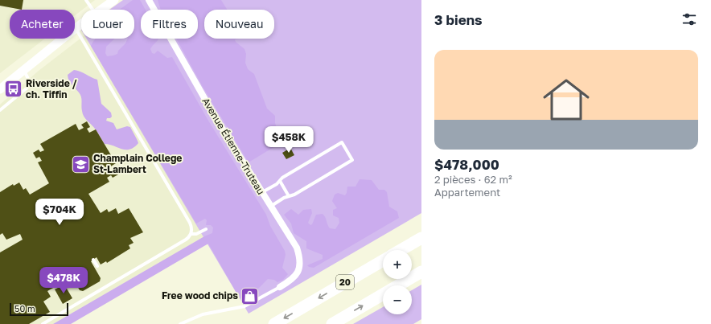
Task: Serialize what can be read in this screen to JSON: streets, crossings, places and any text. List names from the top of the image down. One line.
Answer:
{"streets":{"highway":["20"],"street":["Avenue Étienne-Truteau"]},"places":{"bus stop":["Riverside / ch. Tiffin"],"school or university":["Champlain College St-Lambert"],"shop":["Free wood chips"]},"scale_bar":"50 m","page":{"heading":"3 biens","chip":["Acheter","Louer","Filtres","Nouveau"],"list":[{"name":"$478,000","note":"2 pièces · 62 m² · Appartement"}],"price":["$458K","$704K","$478K"],"map_buttons":["+","−"],"scale":"50 m"}}
